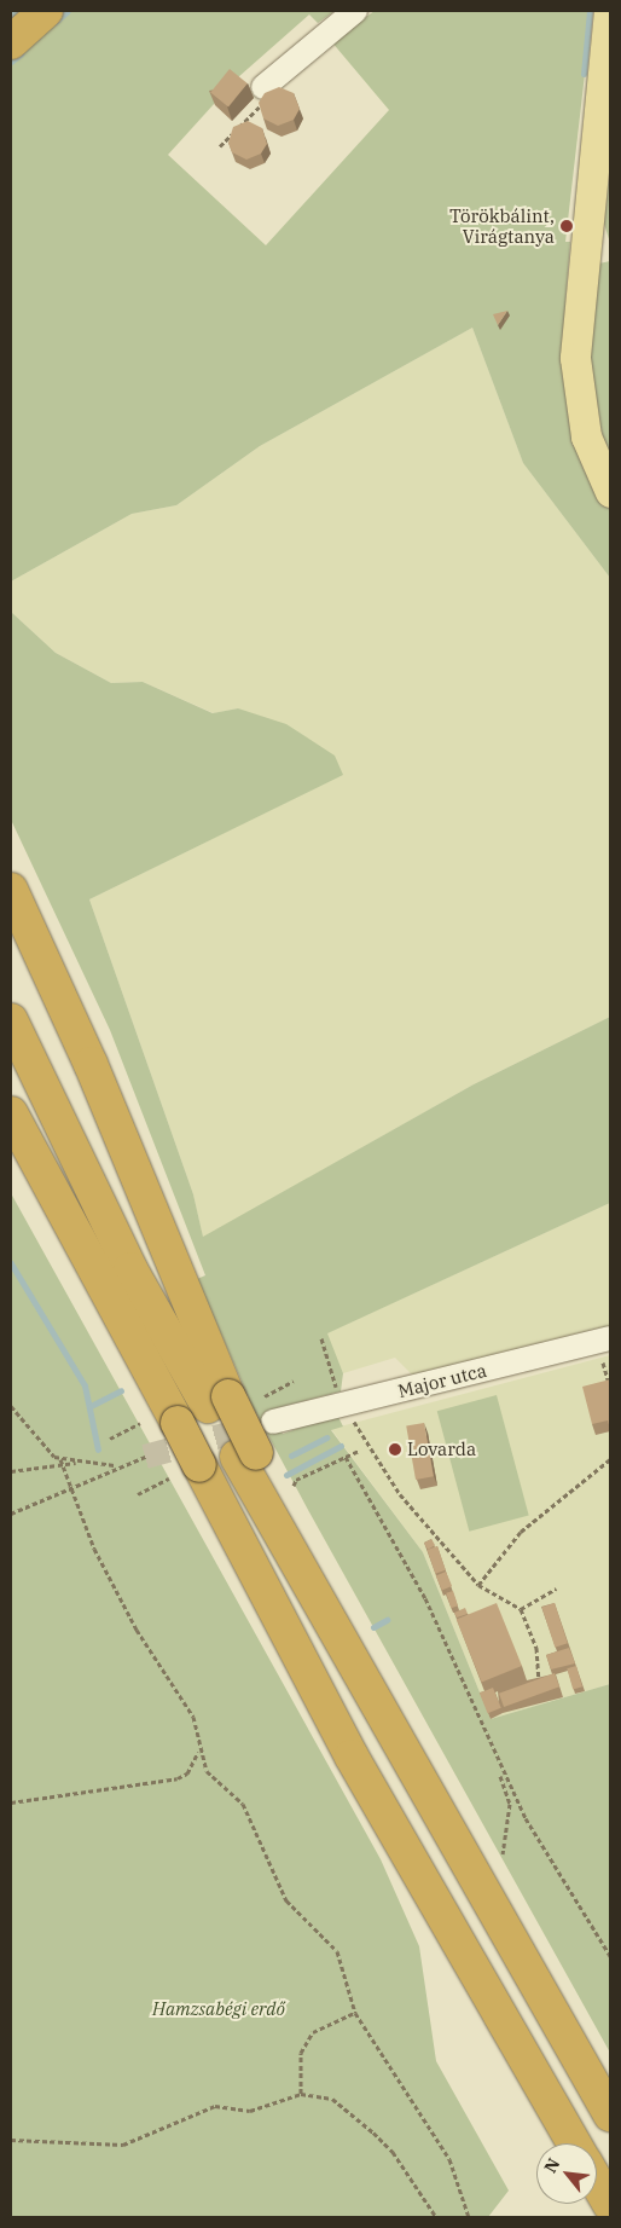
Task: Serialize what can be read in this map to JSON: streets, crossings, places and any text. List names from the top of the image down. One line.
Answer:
{"streets":{"street":["Major utca"]},"parks":["Hamzsabégi erdő"],"places":["Törökbálint, Virágtanya","Lovarda"],"north":"top left"}
